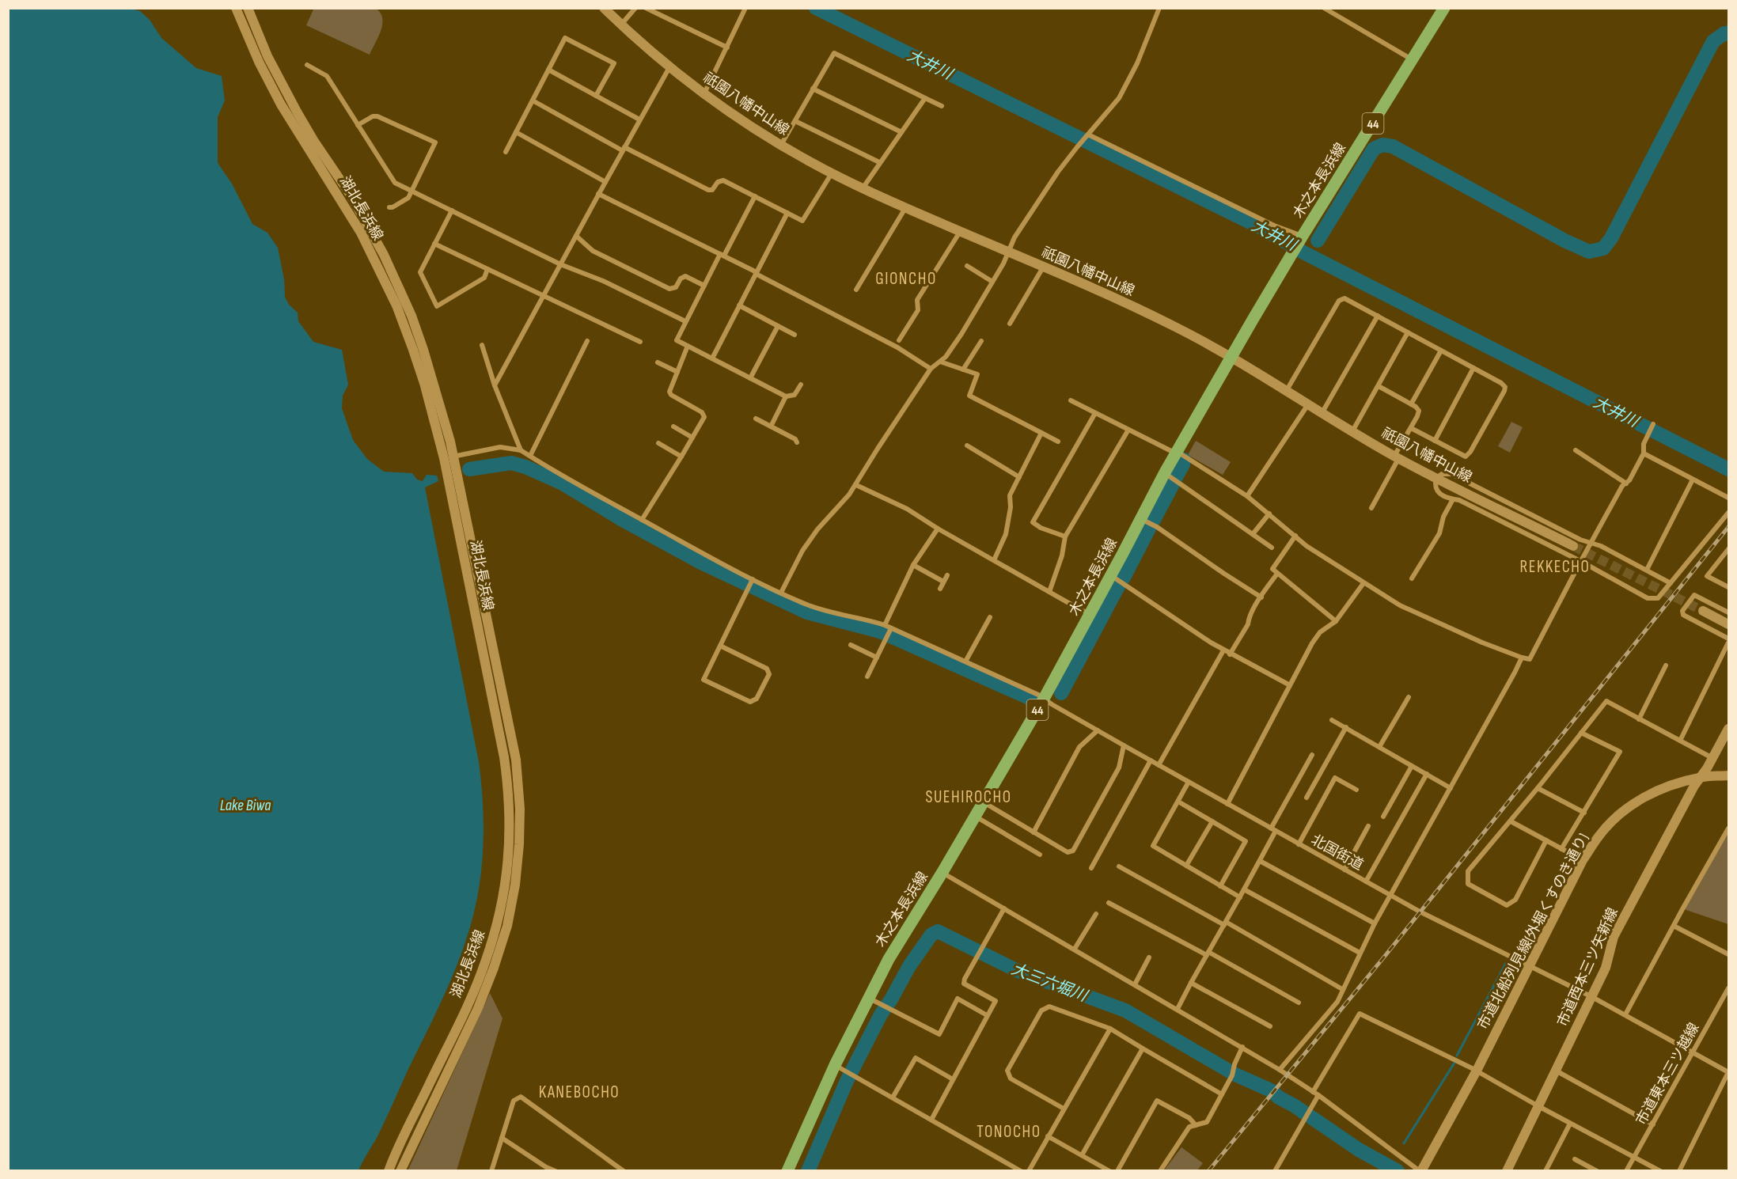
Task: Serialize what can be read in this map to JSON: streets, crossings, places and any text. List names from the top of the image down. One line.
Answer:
{"streets":{"main road":["祇園八幡中山線","44","木之本長浜線","湖北長浜線","市道北船列見線(外堀くすのき通り)","市道西本三ツ矢新線"],"street":["北国街道","市道東本三ツ越線"]},"crossings":[["祇園八幡中山線","木之本長浜線"],["木之本長浜線","北国街道"],["北国街道","市道北船列見線(外堀くすのき通り)"],["北国街道","市道西本三ツ矢新線"],["北国街道","市道東本三ツ越線"],["市道北船列見線(外堀くすのき通り)","市道西本三ツ矢新線"]],"districts":["GIONCHO","REKKECHO","SUEHIROCHO","KANEBOCHO","TONOCHO"],"water":["大井川","Lake Biwa","大三六堀川"]}
